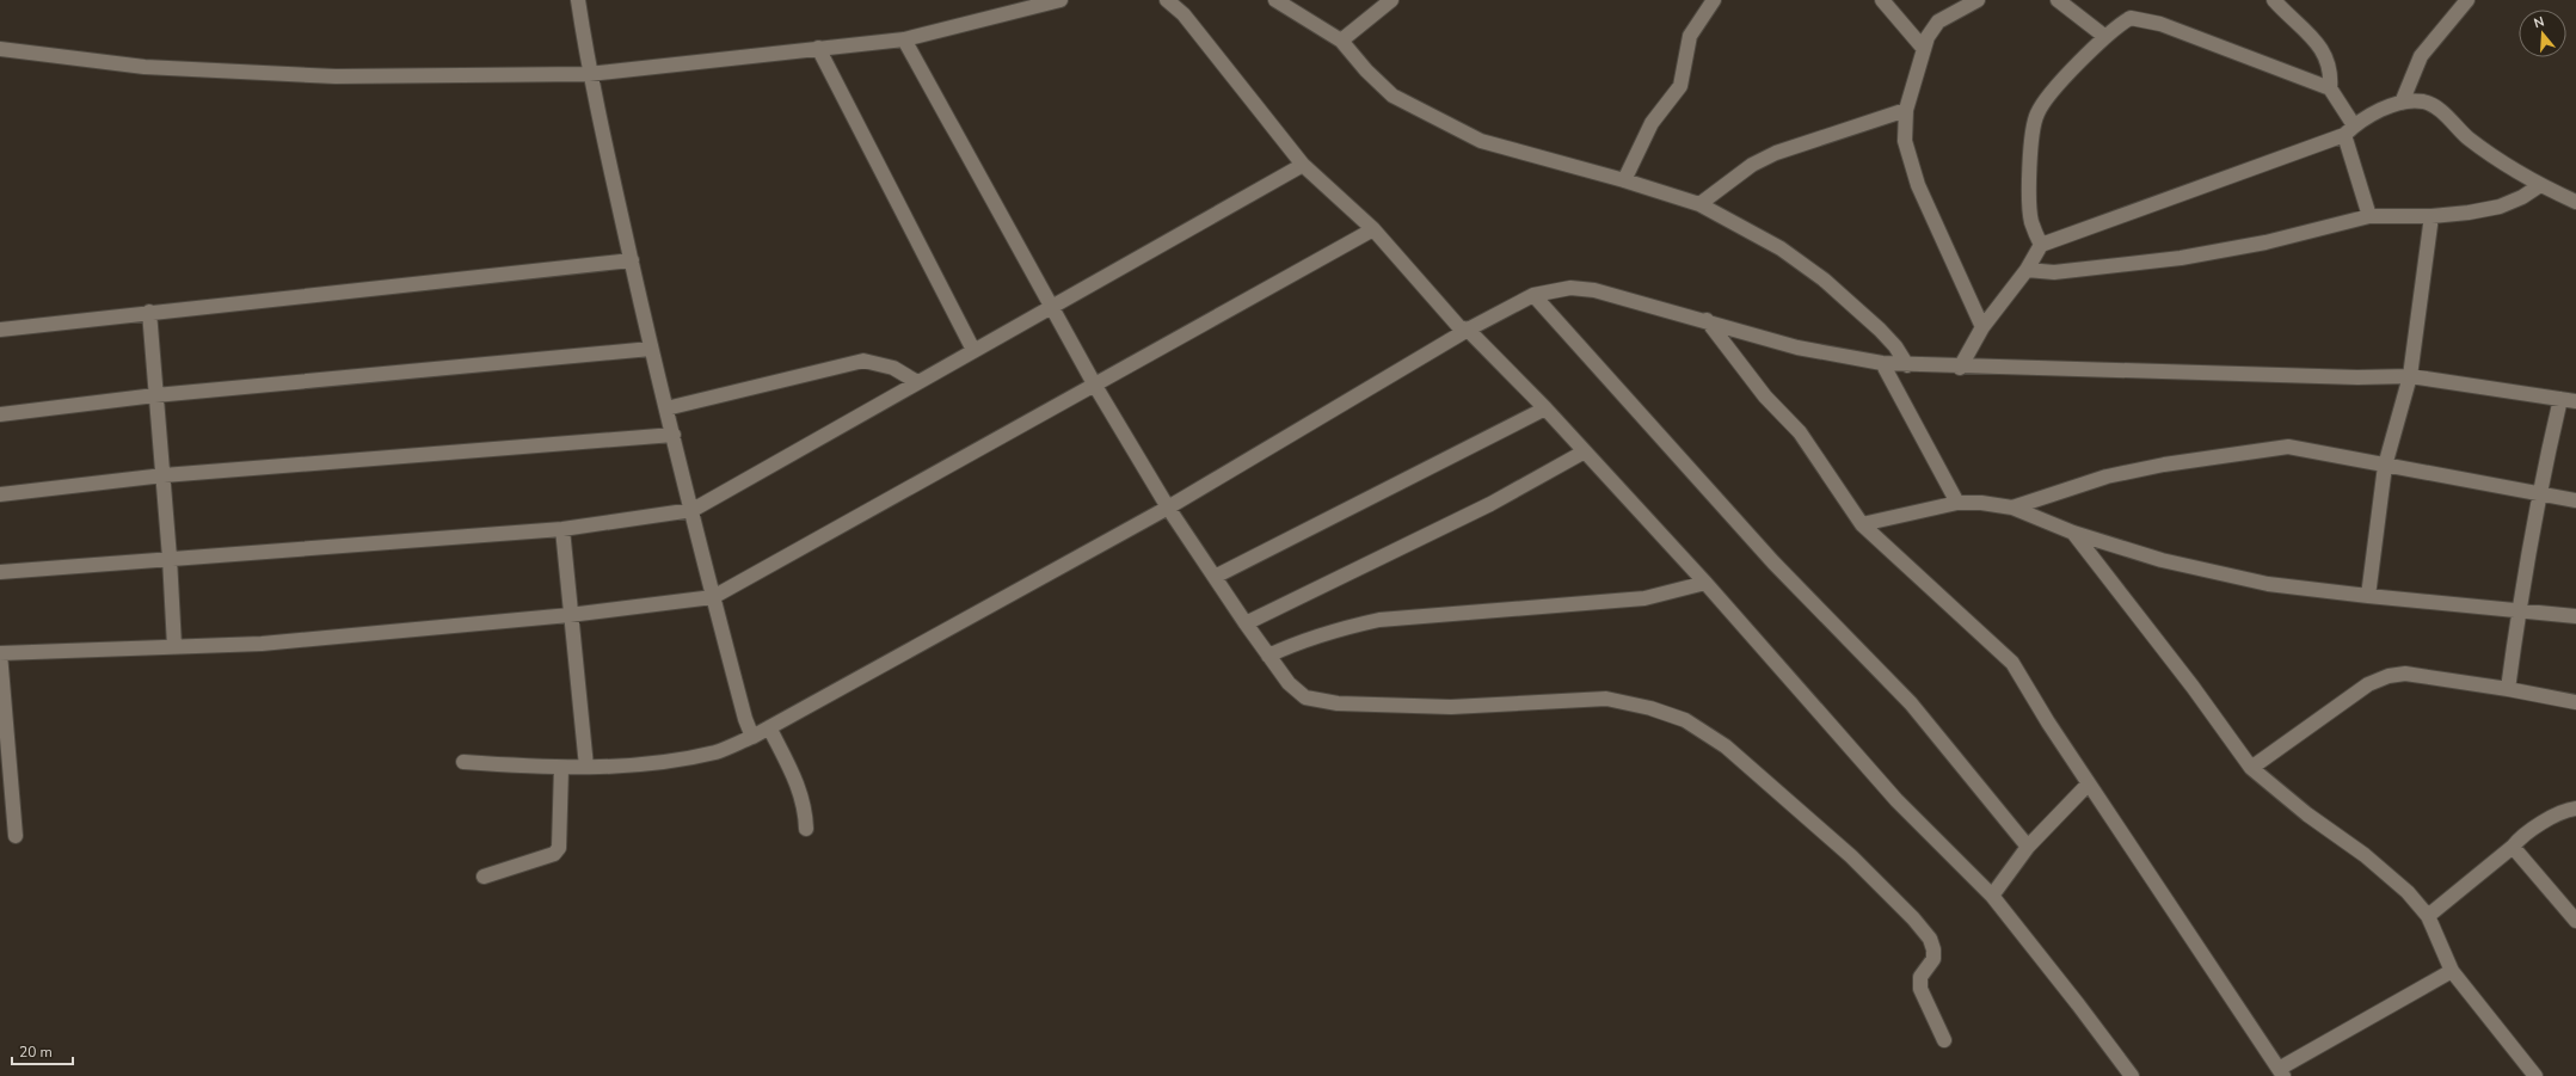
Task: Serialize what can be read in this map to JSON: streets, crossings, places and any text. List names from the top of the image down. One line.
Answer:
{"scale_bar":"20 m","north":"top"}
